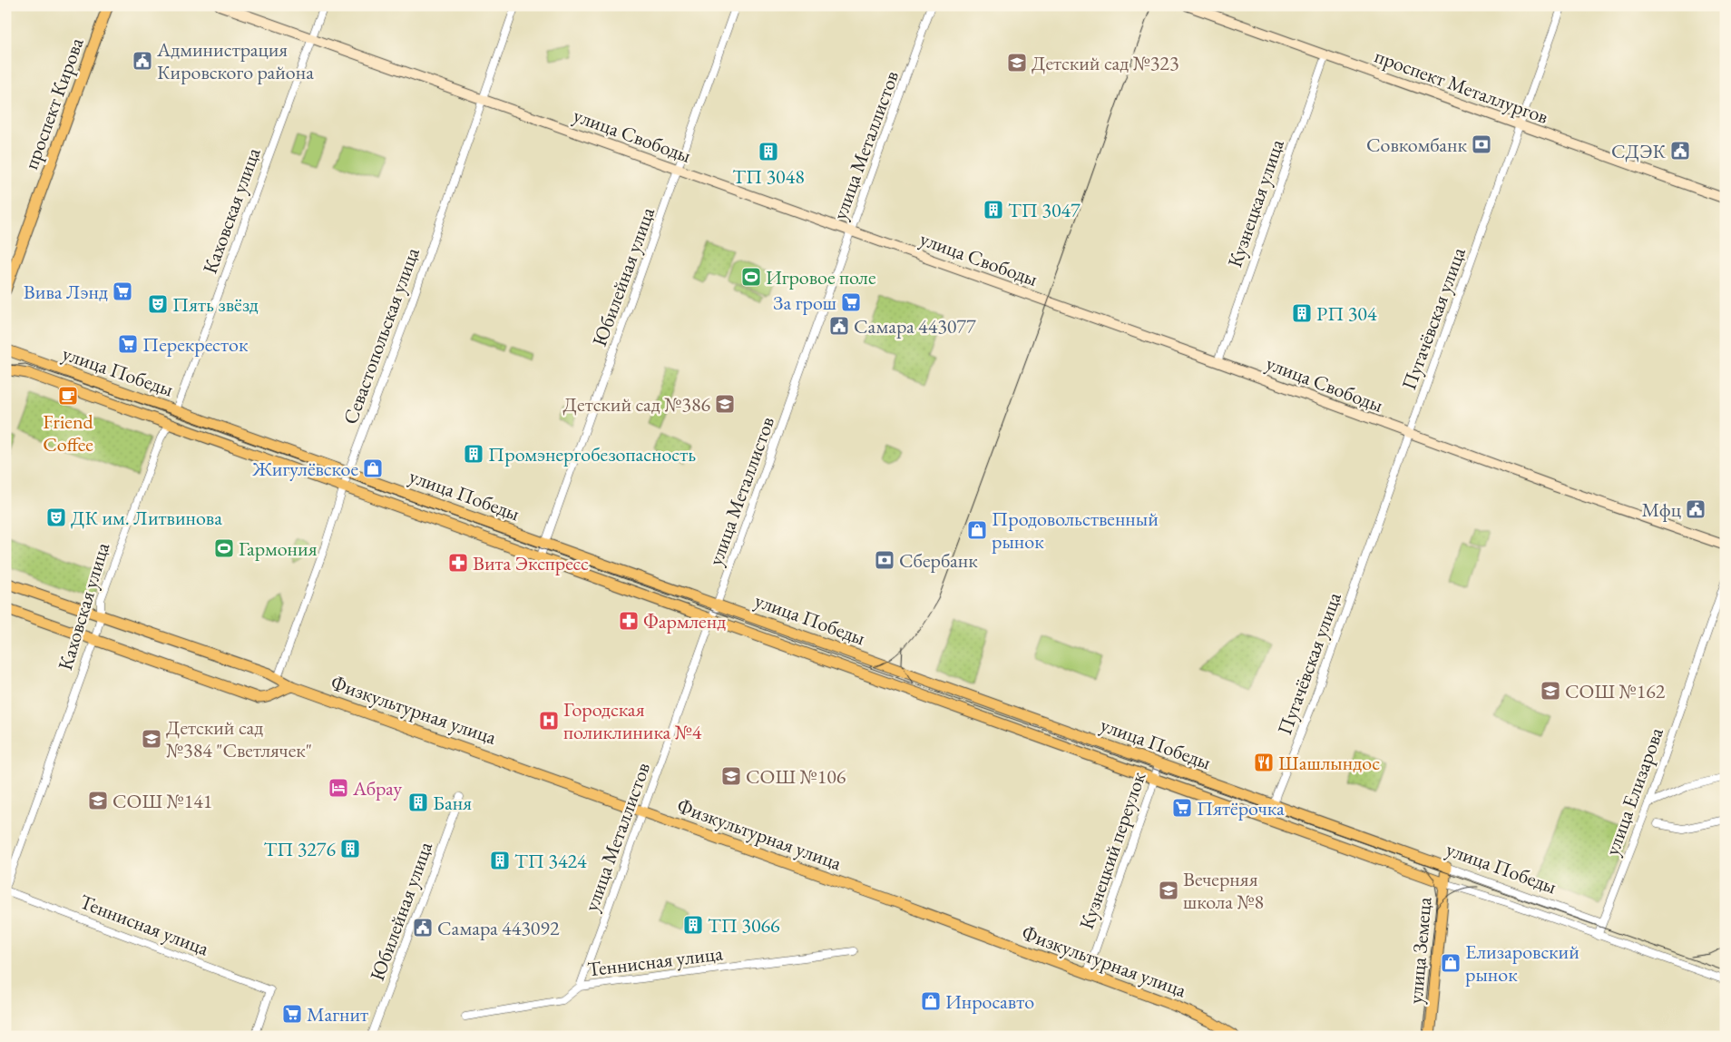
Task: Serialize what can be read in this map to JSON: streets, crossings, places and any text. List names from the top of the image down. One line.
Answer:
{"streets":{"main road":["проспект Кирова","Каховская улица","улица Победы","Физкультурная улица","улица Земеца"],"street":["проспект Металлургов","улица Свободы","улица Металлистов","Кузнецкая улица","Юбилейная улица","Пугачёвская улица","Севастопольская улица","улица Елизарова","Кузнецкий переулок","Теннисная улица"]},"crossings":[["проспект Металлургов","Кузнецкая улица"],["проспект Металлургов","Пугачёвская улица"],["улица Свободы","улица Металлистов"],["улица Свободы","Кузнецкая улица"],["улица Свободы","Каховская улица"],["улица Свободы","Юбилейная улица"],["улица Свободы","Пугачёвская улица"],["улица Свободы","Севастопольская улица"],["улица Металлистов","улица Победы"],["улица Металлистов","Физкультурная улица"],["улица Металлистов","Теннисная улица"],["Каховская улица","улица Победы"],["Каховская улица","Физкультурная улица"],["Юбилейная улица","улица Победы"],["Пугачёвская улица","улица Победы"],["Севастопольская улица","улица Победы"],["Севастопольская улица","Физкультурная улица"],["улица Победы","улица Елизарова"],["улица Победы","Кузнецкий переулок"],["улица Победы","улица Земеца"],["Физкультурная улица","Кузнецкий переулок"]],"places":{"public building":["Администрация Кировского района","СДЭК","Самара 443077","Мфц","Самара 443092"],"school or university":["Детский сад №323","Детский сад №386","СОШ №162","Детский сад №384 \"Светлячек\"","СОШ №106","СОШ №141","Вечерняя школа №8"],"bank":["Совкомбанк","Сбербанк"],"building":["ТП 3048","ТП 3047","РП 304","Промэнергобезопасность","Баня","ТП 3276","ТП 3424","ТП 3066"],"sports":["Игровое поле","Гармония"],"supermarket":["Вива Лэнд","За грош","Перекресток","Пятёрочка","Магнит"],"theatre":["Пять звёзд","ДК им. Литвинова"],"cafe":["Friend Coffee"],"shop":["Жигулёвское","Продовольственный рынок","Елизаровский рынок","Инросавто"],"pharmacy":["Вита Экспресс","Фармленд"],"hospital":["Городская поликлиника №4"],"restaurant":["Шашлындос"],"hotel":["Абрау"]}}
